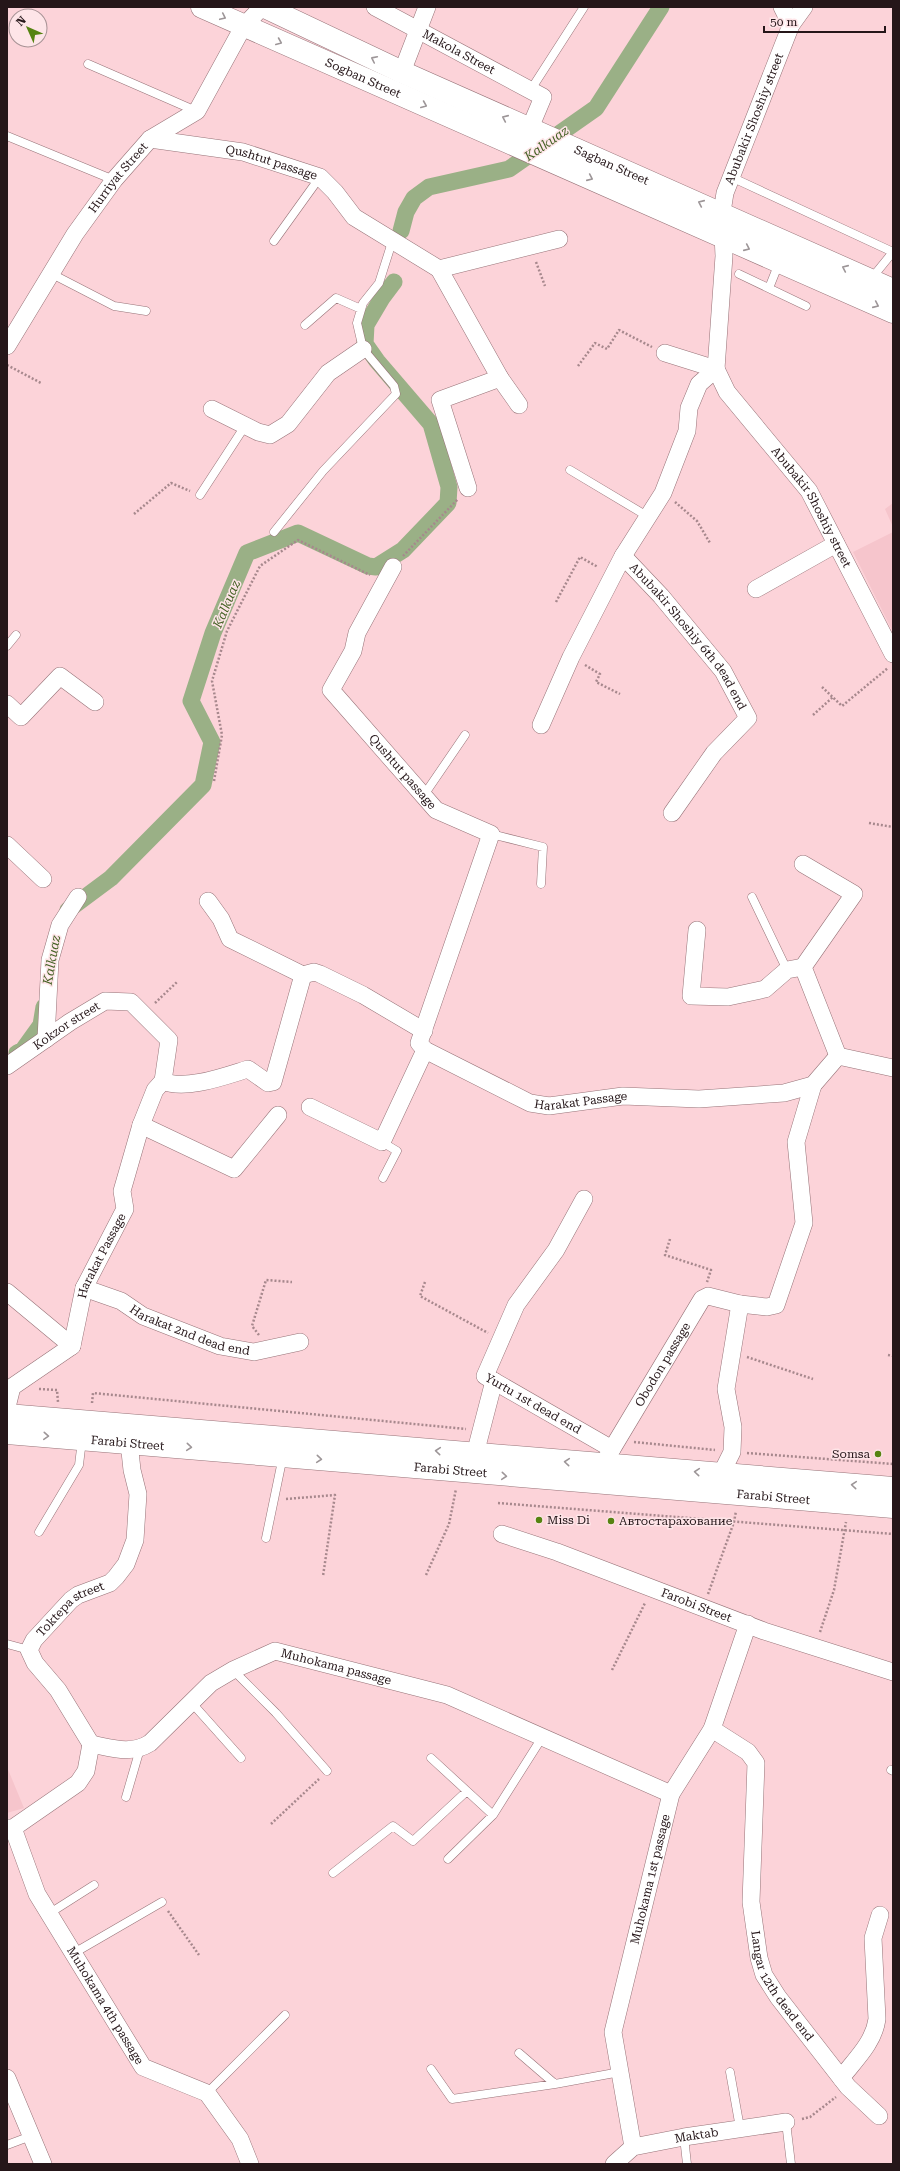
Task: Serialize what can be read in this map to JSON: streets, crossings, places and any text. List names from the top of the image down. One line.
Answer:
{"streets":{"main road":["Sogban Street","Sagban Street","Farabi Street"],"street":["Makola Street","Abubakir Shoshiy street","Qushtut passage","Hurriyat Street","Abubakir Shoshiy 6th dead end","Kokzor street","Harakat Passage","Harakat 2nd dead end","Obodon passage","Yurtu 1st dead end","Farobi Street","Toktepa street","Muhokama passage","Muhokama 1st passage","Langar 12th dead end","Muhokama 4th passage","Maktab"]},"crossings":[["Sogban Street","Sagban Street"],["Abubakir Shoshiy street","Sagban Street"],["Abubakir Shoshiy street","Abubakir Shoshiy 6th dead end"],["Qushtut passage","Hurriyat Street"],["Kokzor street","Harakat Passage"],["Harakat Passage","Harakat 2nd dead end"],["Obodon passage","Yurtu 1st dead end"],["Obodon passage","Farabi Street"],["Yurtu 1st dead end","Farabi Street"],["Farabi Street","Toktepa street"],["Farobi Street","Muhokama 1st passage"],["Muhokama passage","Muhokama 1st passage"],["Muhokama 1st passage","Langar 12th dead end"],["Muhokama 1st passage","Maktab"]],"one_way":["Sogban Street"],"water":["Kalkuaz"],"places":["Somsa","Miss Di","Автостарахование"],"scale_bar":"50 m","north":"top left"}
